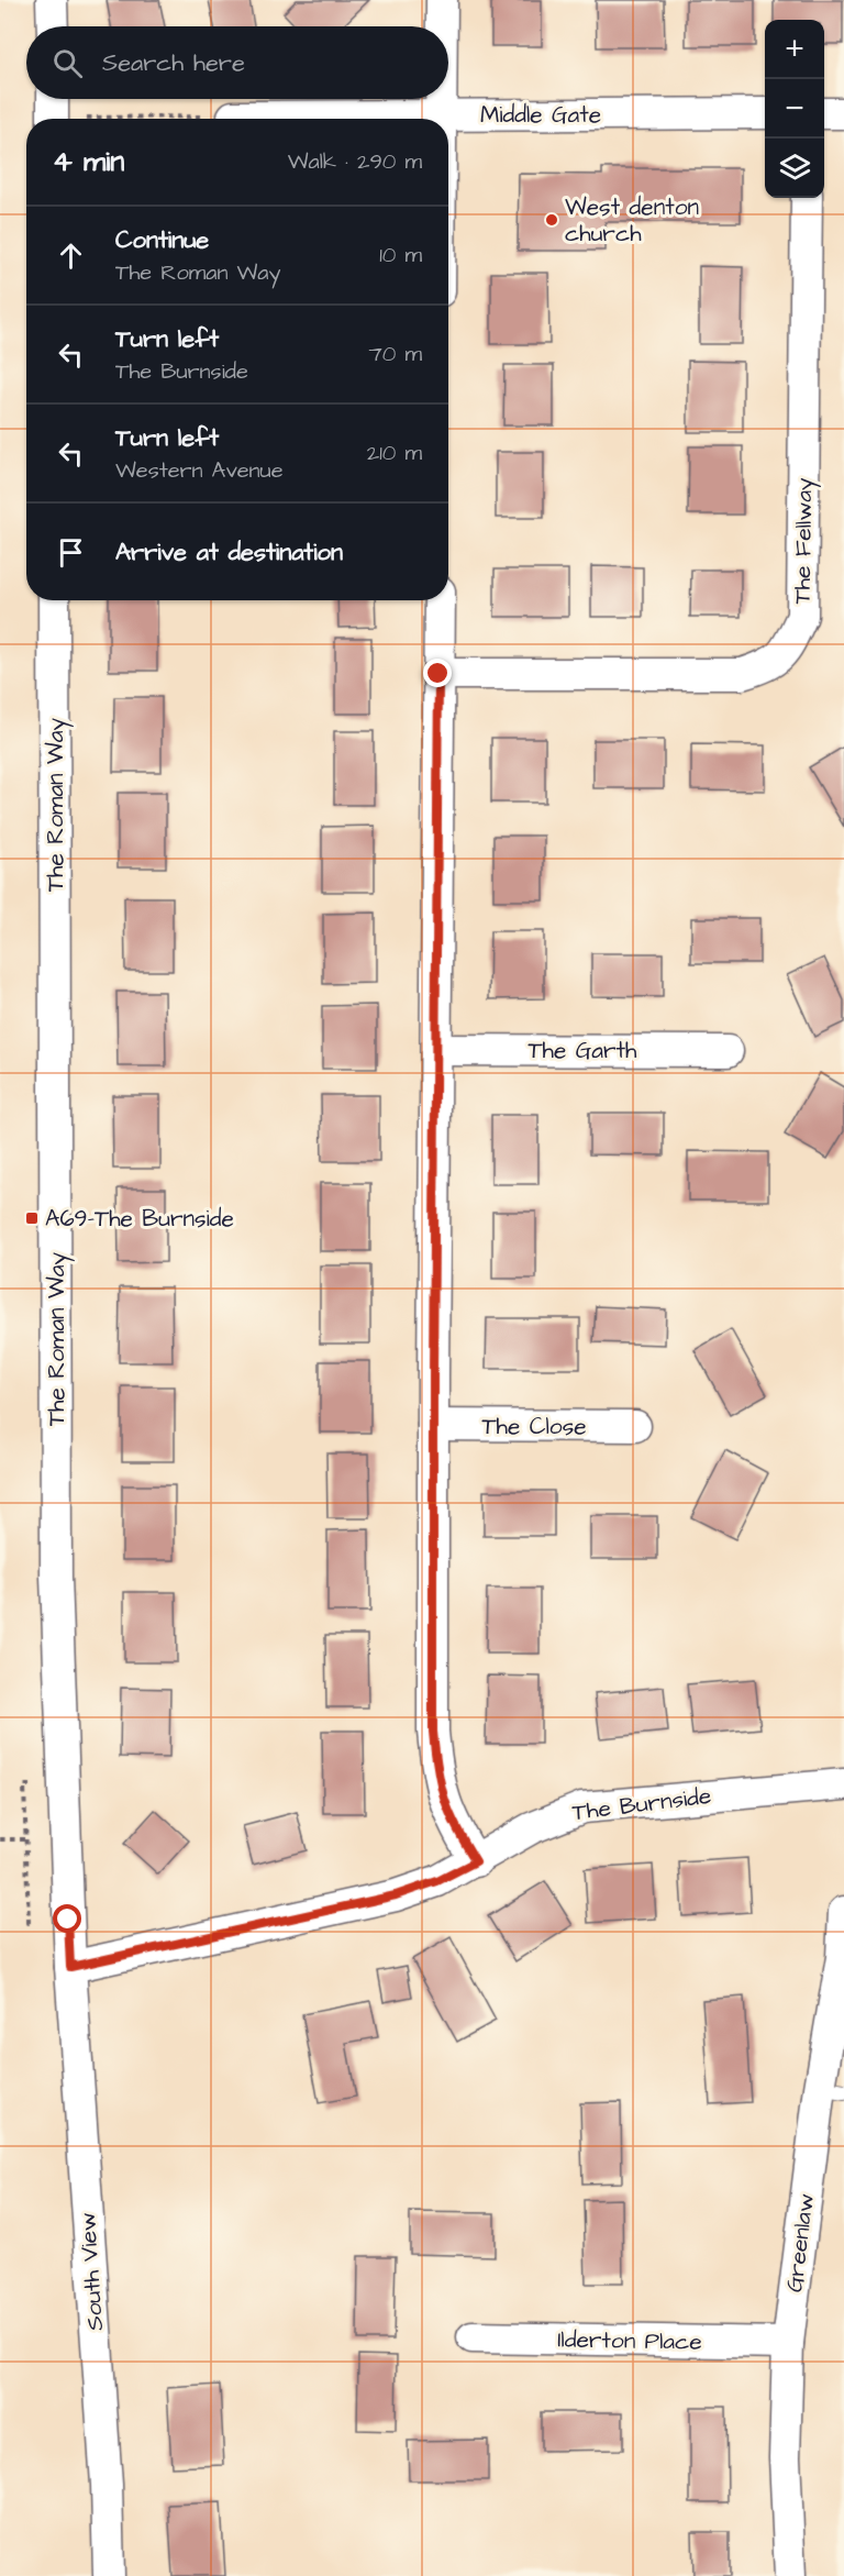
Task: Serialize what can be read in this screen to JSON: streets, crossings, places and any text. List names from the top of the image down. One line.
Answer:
{"streets":{"street":["Middle Gate","The Fellway","The Roman Way","The Garth","The Close","The Burnside","Greenlaw","South View","Ilderton Place"]},"crossings":[["The Roman Way","The Burnside"],["The Roman Way","South View"],["The Burnside","South View"],["Greenlaw","Ilderton Place"]],"places":{"other":["West denton church"],"transit":["A69-The Burnside"]},"page":{"map_buttons":["+","−"],"search":"Search here","heading":["4 min","Walk · 290 m"],"list":[["Continue","The Roman Way","10 m"],["Turn left","The Burnside","70 m"],["Turn left","Western Avenue","210 m"],"Arrive at destination"]}}
